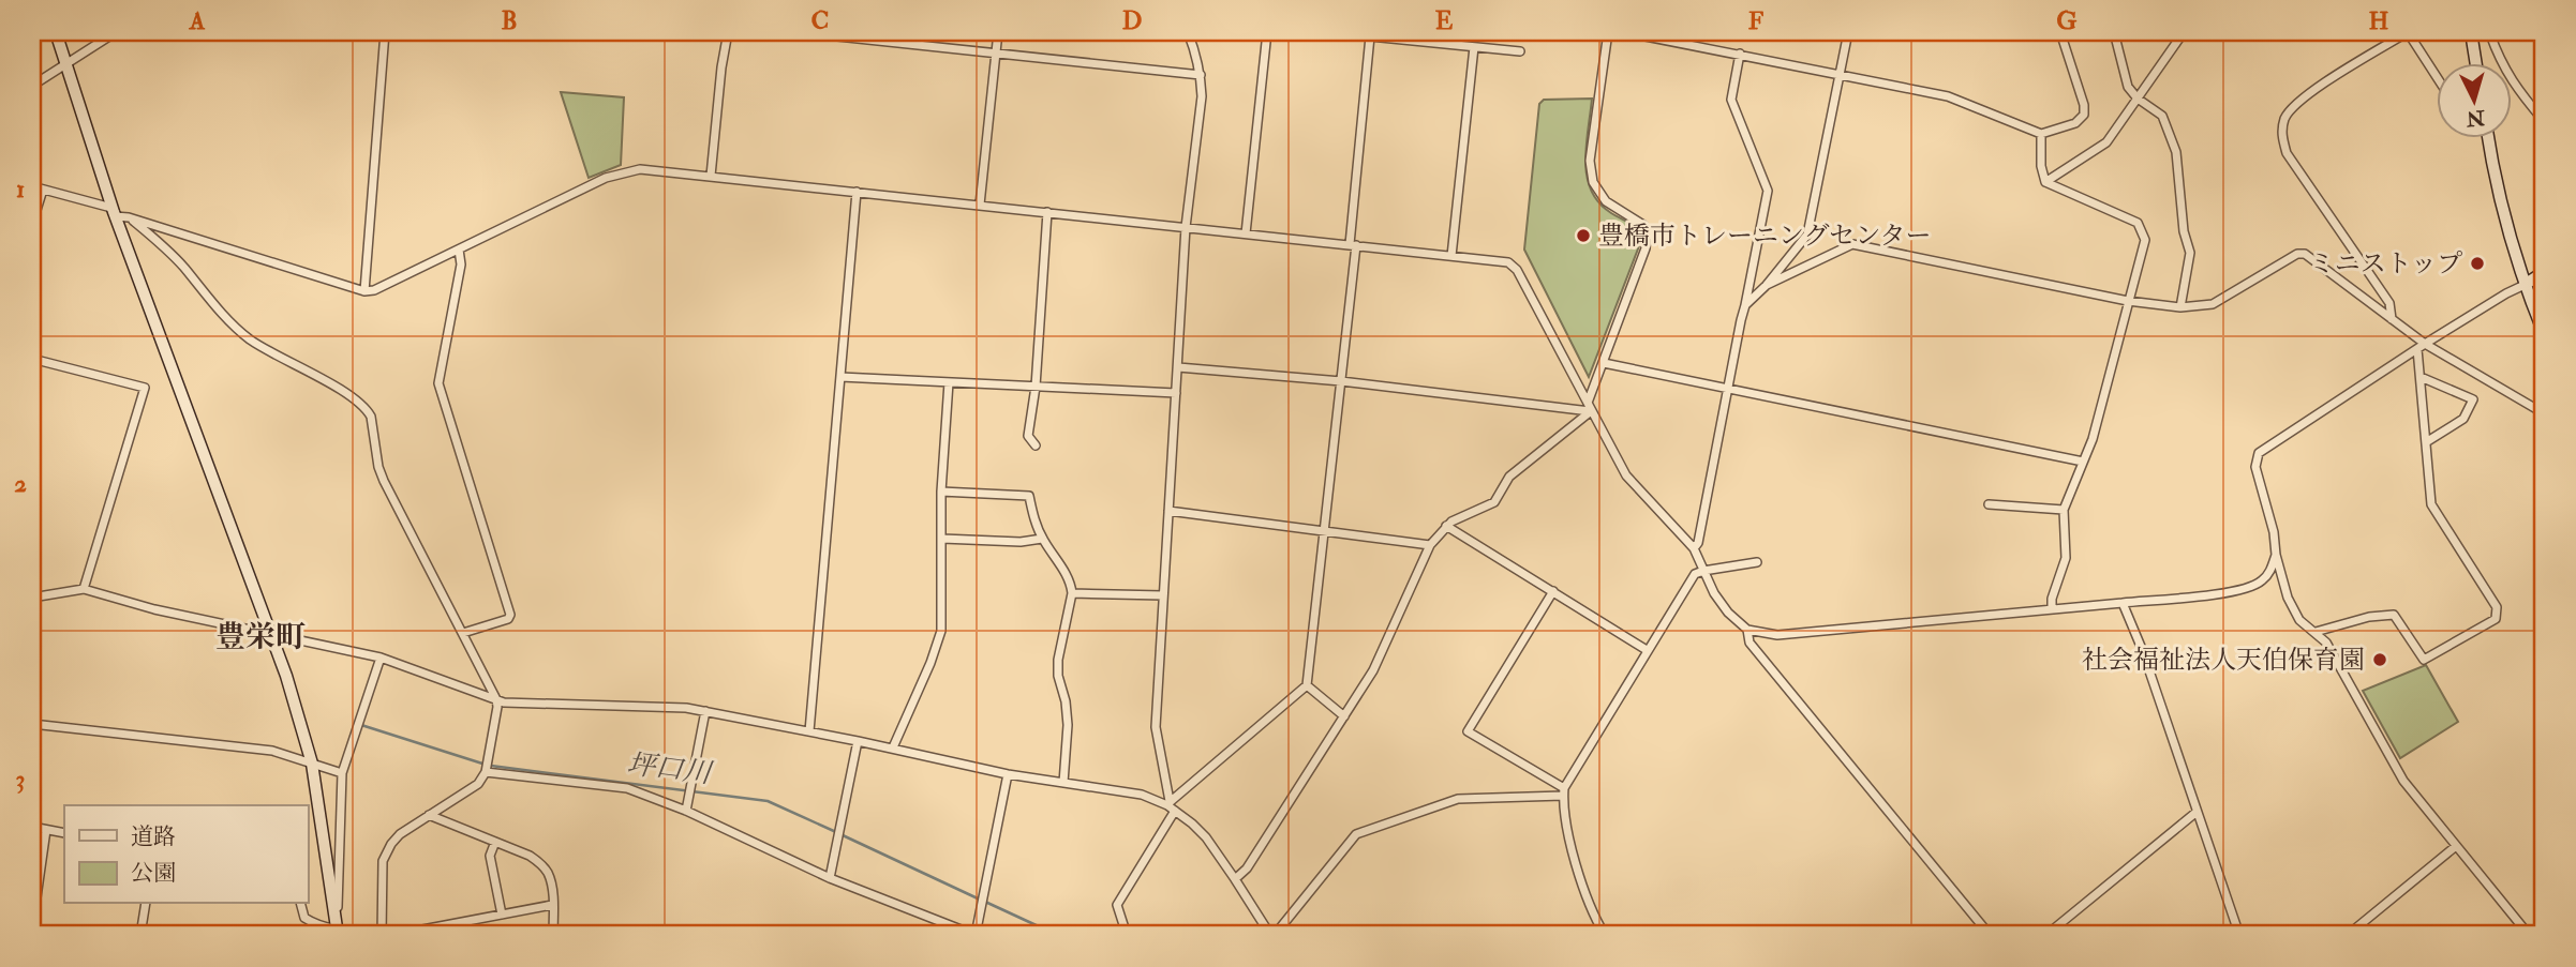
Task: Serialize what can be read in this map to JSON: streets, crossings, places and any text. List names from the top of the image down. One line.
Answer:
{"districts":["豊栄町"],"water":["坪口川"],"places":["豊橋市トレーニングセンター","ミニストップ","社会福祉法人天伯保育園"],"legend":["道路","公園"],"north":"bottom","grid":{"columns":["A","B","C","D","E","F","G","H"],"rows":["1","2","3"]}}
